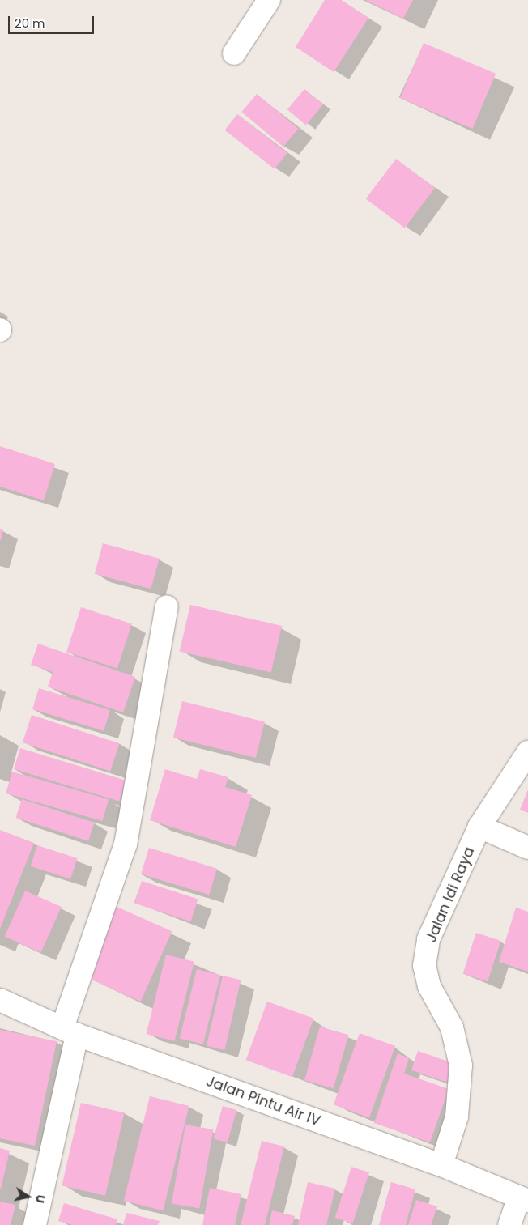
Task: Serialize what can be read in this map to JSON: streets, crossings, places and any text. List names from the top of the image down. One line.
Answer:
{"streets":{"street":["Jalan Idi Raya","Jalan Pintu Air IV"]},"crossings":[["Jalan Idi Raya","Jalan Pintu Air IV"]],"scale_bar":"20 m","north":"right"}
